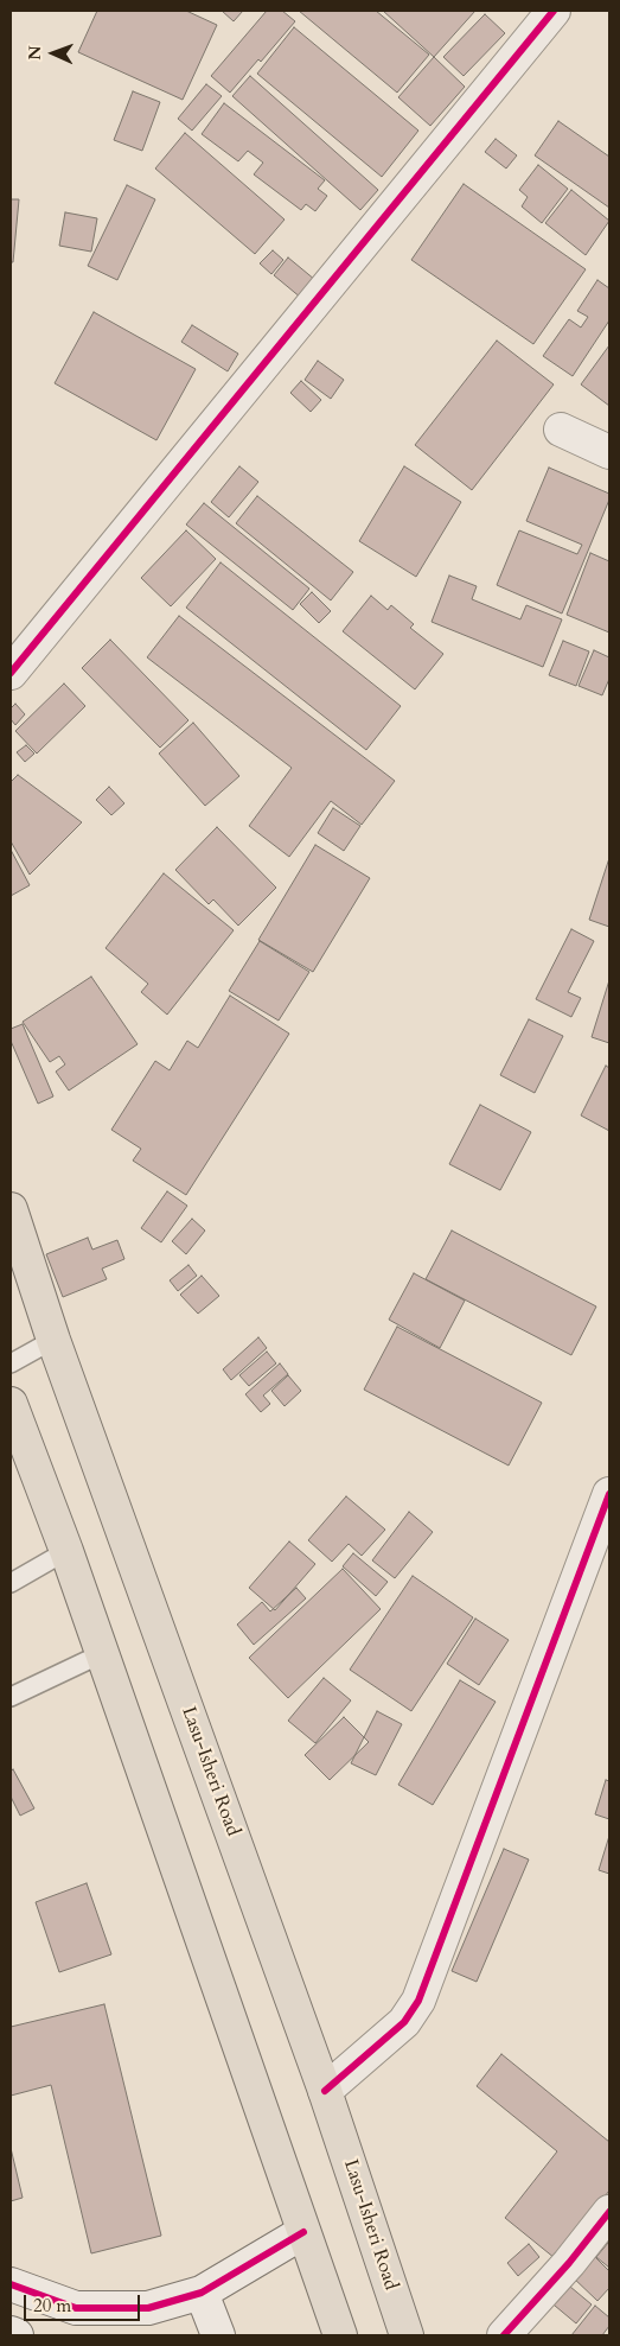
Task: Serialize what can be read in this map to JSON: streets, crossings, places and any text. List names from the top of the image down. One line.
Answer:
{"streets":{"main road":["Lasu-Isheri Road"]},"scale_bar":"20 m","north":"left"}
